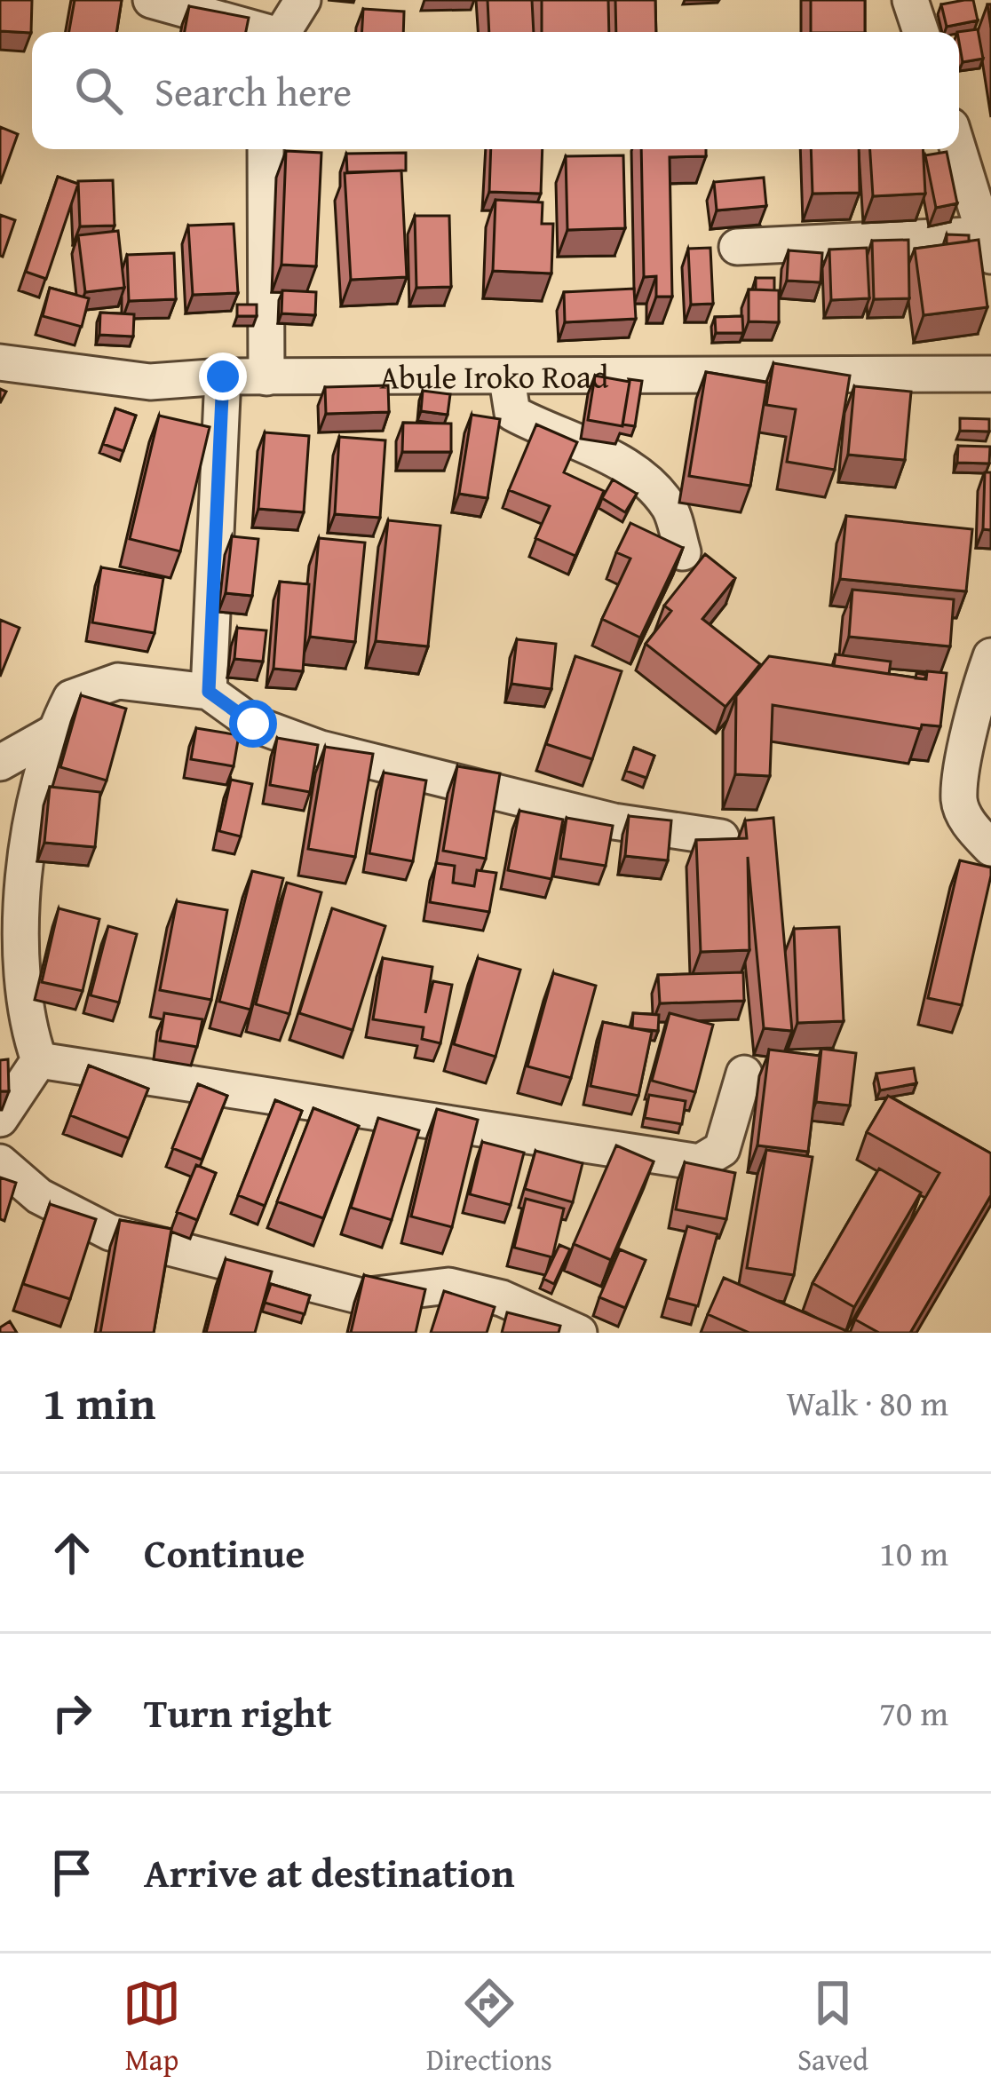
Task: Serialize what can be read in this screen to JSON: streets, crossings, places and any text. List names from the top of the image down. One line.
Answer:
{"streets":{"street":["Abule Iroko Road"]},"page":{"search":"Search here","heading":["1 min","Walk · 80 m"],"list":[["Continue","10 m"],["Turn right","70 m"],"Arrive at destination"],"nav":["Map","Directions","Saved"]}}
